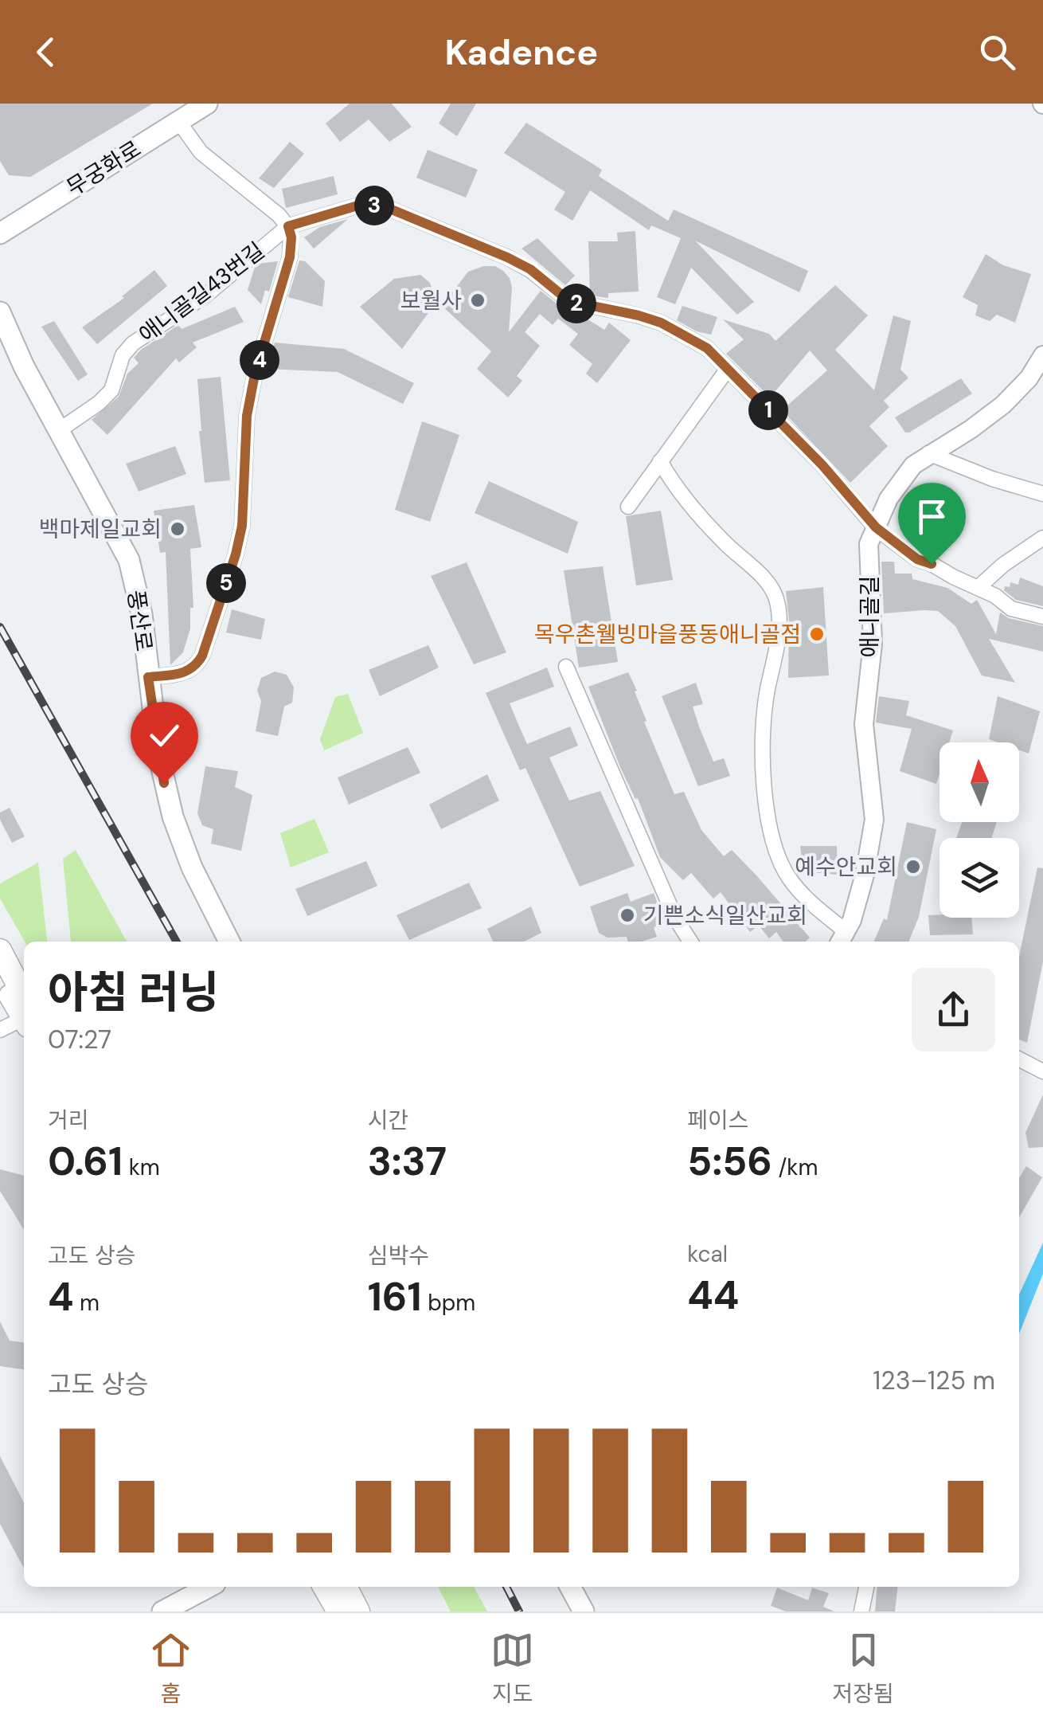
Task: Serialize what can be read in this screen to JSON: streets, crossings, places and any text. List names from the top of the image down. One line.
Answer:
{"streets":{"main road":["무궁화로","풍산로"],"street":["애니골길43번길","애니골길"]},"crossings":[["무궁화로","애니골길43번길"],["애니골길43번길","애니골길"],["애니골길43번길","풍산로"]],"places":["보월사","백마제일교회","목우촌웰빙마을풍동애니골점","예수안교회","기쁜소식일산교회"],"north":"top","page":{"header":"Kadence","pins":["3","2","4","1","5"],"heading":["아침 러닝","07:27"],"stats":[["거리","0.61 km"],["시간","3:37"],["페이스","5:56 /km"],["고도 상승","4 m"],["심박수","161 bpm"],["kcal","44"]],"chart":["고도 상승","123–125 m"],"tabs":["홈","지도","저장됨"]}}
